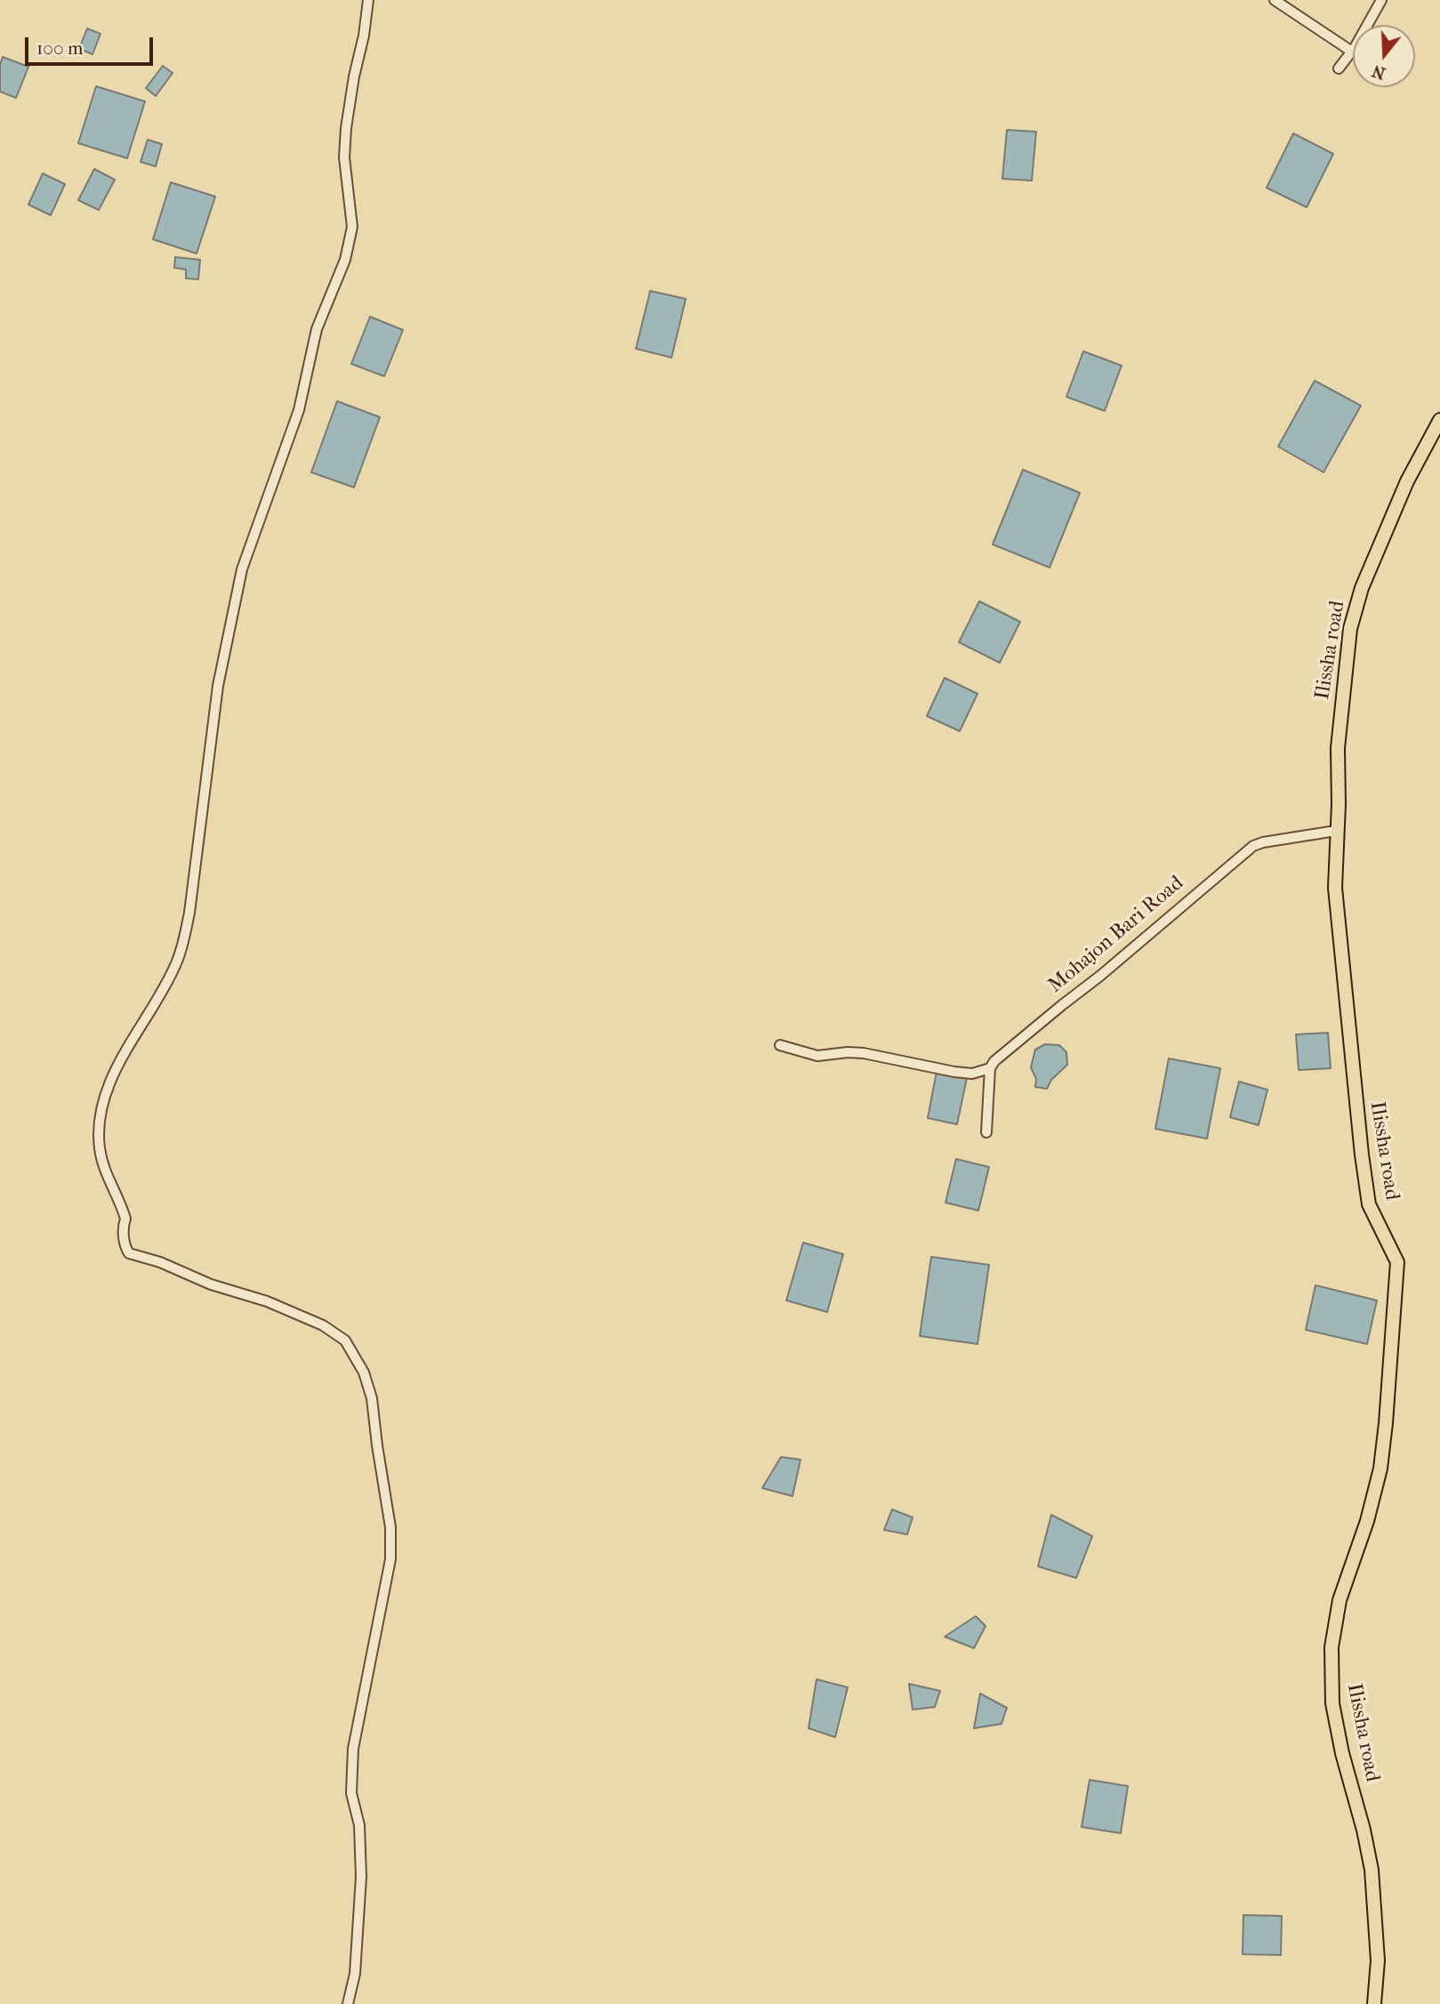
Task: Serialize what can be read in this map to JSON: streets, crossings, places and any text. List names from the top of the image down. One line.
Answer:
{"streets":{"main road":["Ilissha road"],"street":["Mohajon Bari Road"]},"crossings":[["Ilissha road","Mohajon Bari Road"]],"scale_bar":"100 m","north":"bottom"}
